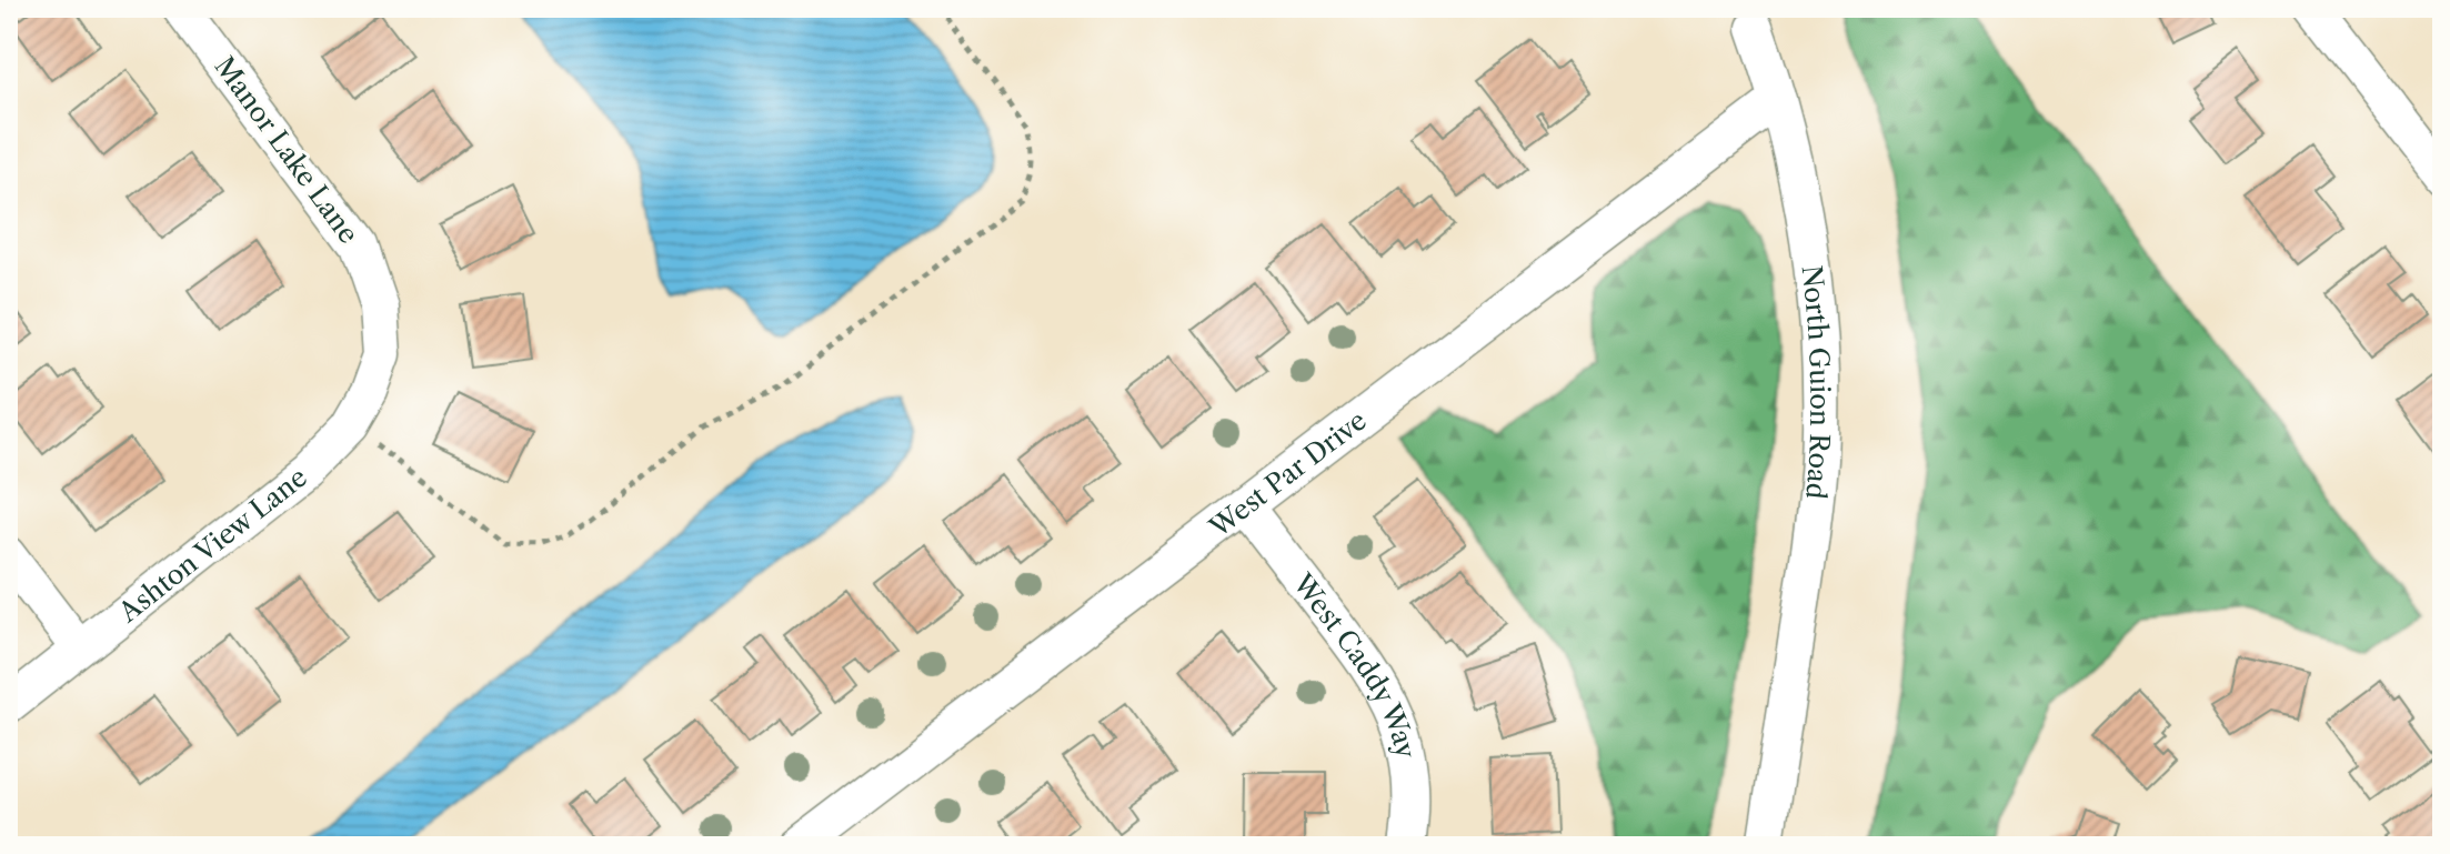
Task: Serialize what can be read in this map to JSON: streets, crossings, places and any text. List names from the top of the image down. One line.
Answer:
{"streets":{"street":["Manor Lake Lane","North Guion Road","West Par Drive","Ashton View Lane","West Caddy Way"]},"crossings":[["Manor Lake Lane","Ashton View Lane"],["North Guion Road","West Par Drive"],["West Par Drive","West Caddy Way"]]}
